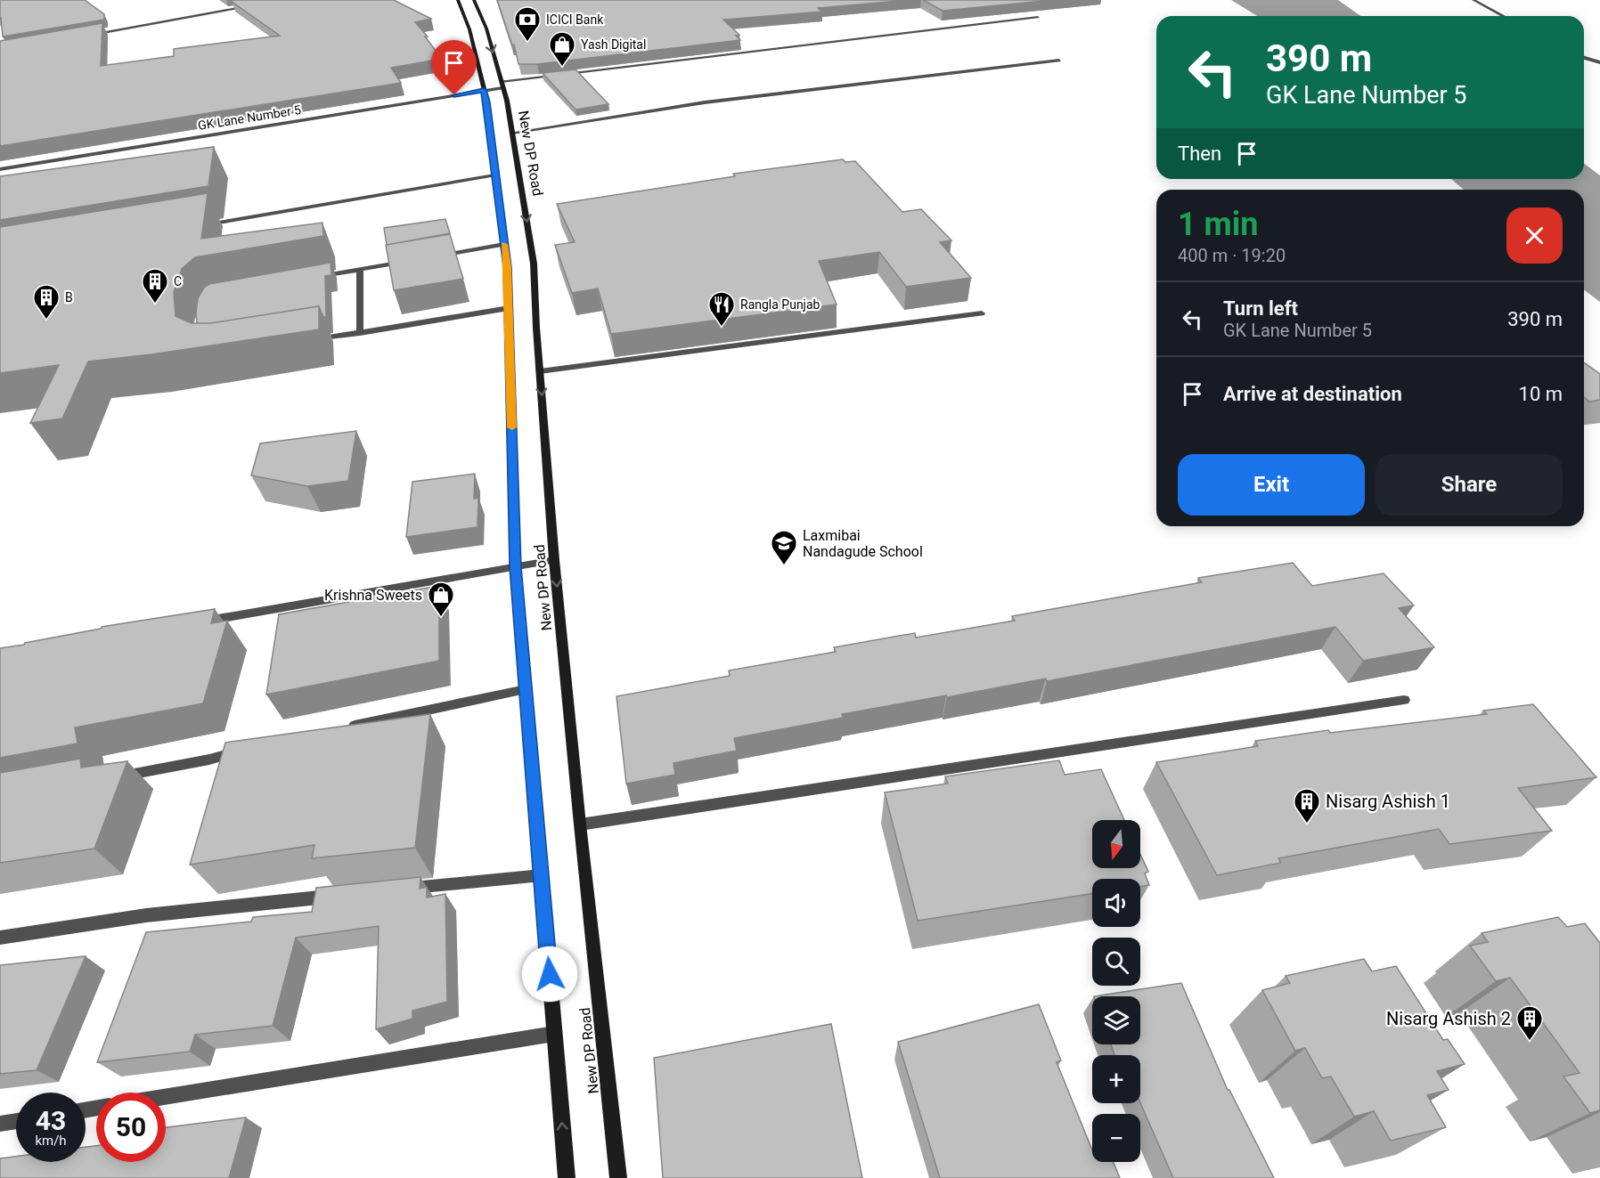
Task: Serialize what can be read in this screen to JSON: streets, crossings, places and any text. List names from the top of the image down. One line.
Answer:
{"streets":{"main road":["New DP Road"],"street":["GK Lane Number 5"]},"crossings":[["GK Lane Number 5","New DP Road"]],"places":{"bank":["ICICI Bank"],"shop":["Yash Digital","Krishna Sweets"],"building":["C","B","Nisarg Ashish 1","Nisarg Ashish 2"],"restaurant":["Rangla Punjab"],"school or university":["Laxmibai Nandagude School"]},"north":"bottom","page":{"turn":["390 m","GK Lane Number 5"],"then":"Then","heading":["1 min","400 m · 19:20"],"list":[{"name":"Turn left","note":"GK Lane Number 5","value":"390 m"},{"name":"Arrive at destination","value":"10 m"}],"buttons":["Exit","Share"],"map_buttons":["+","−"],"speed":"43 km/h","limit":"50"}}
